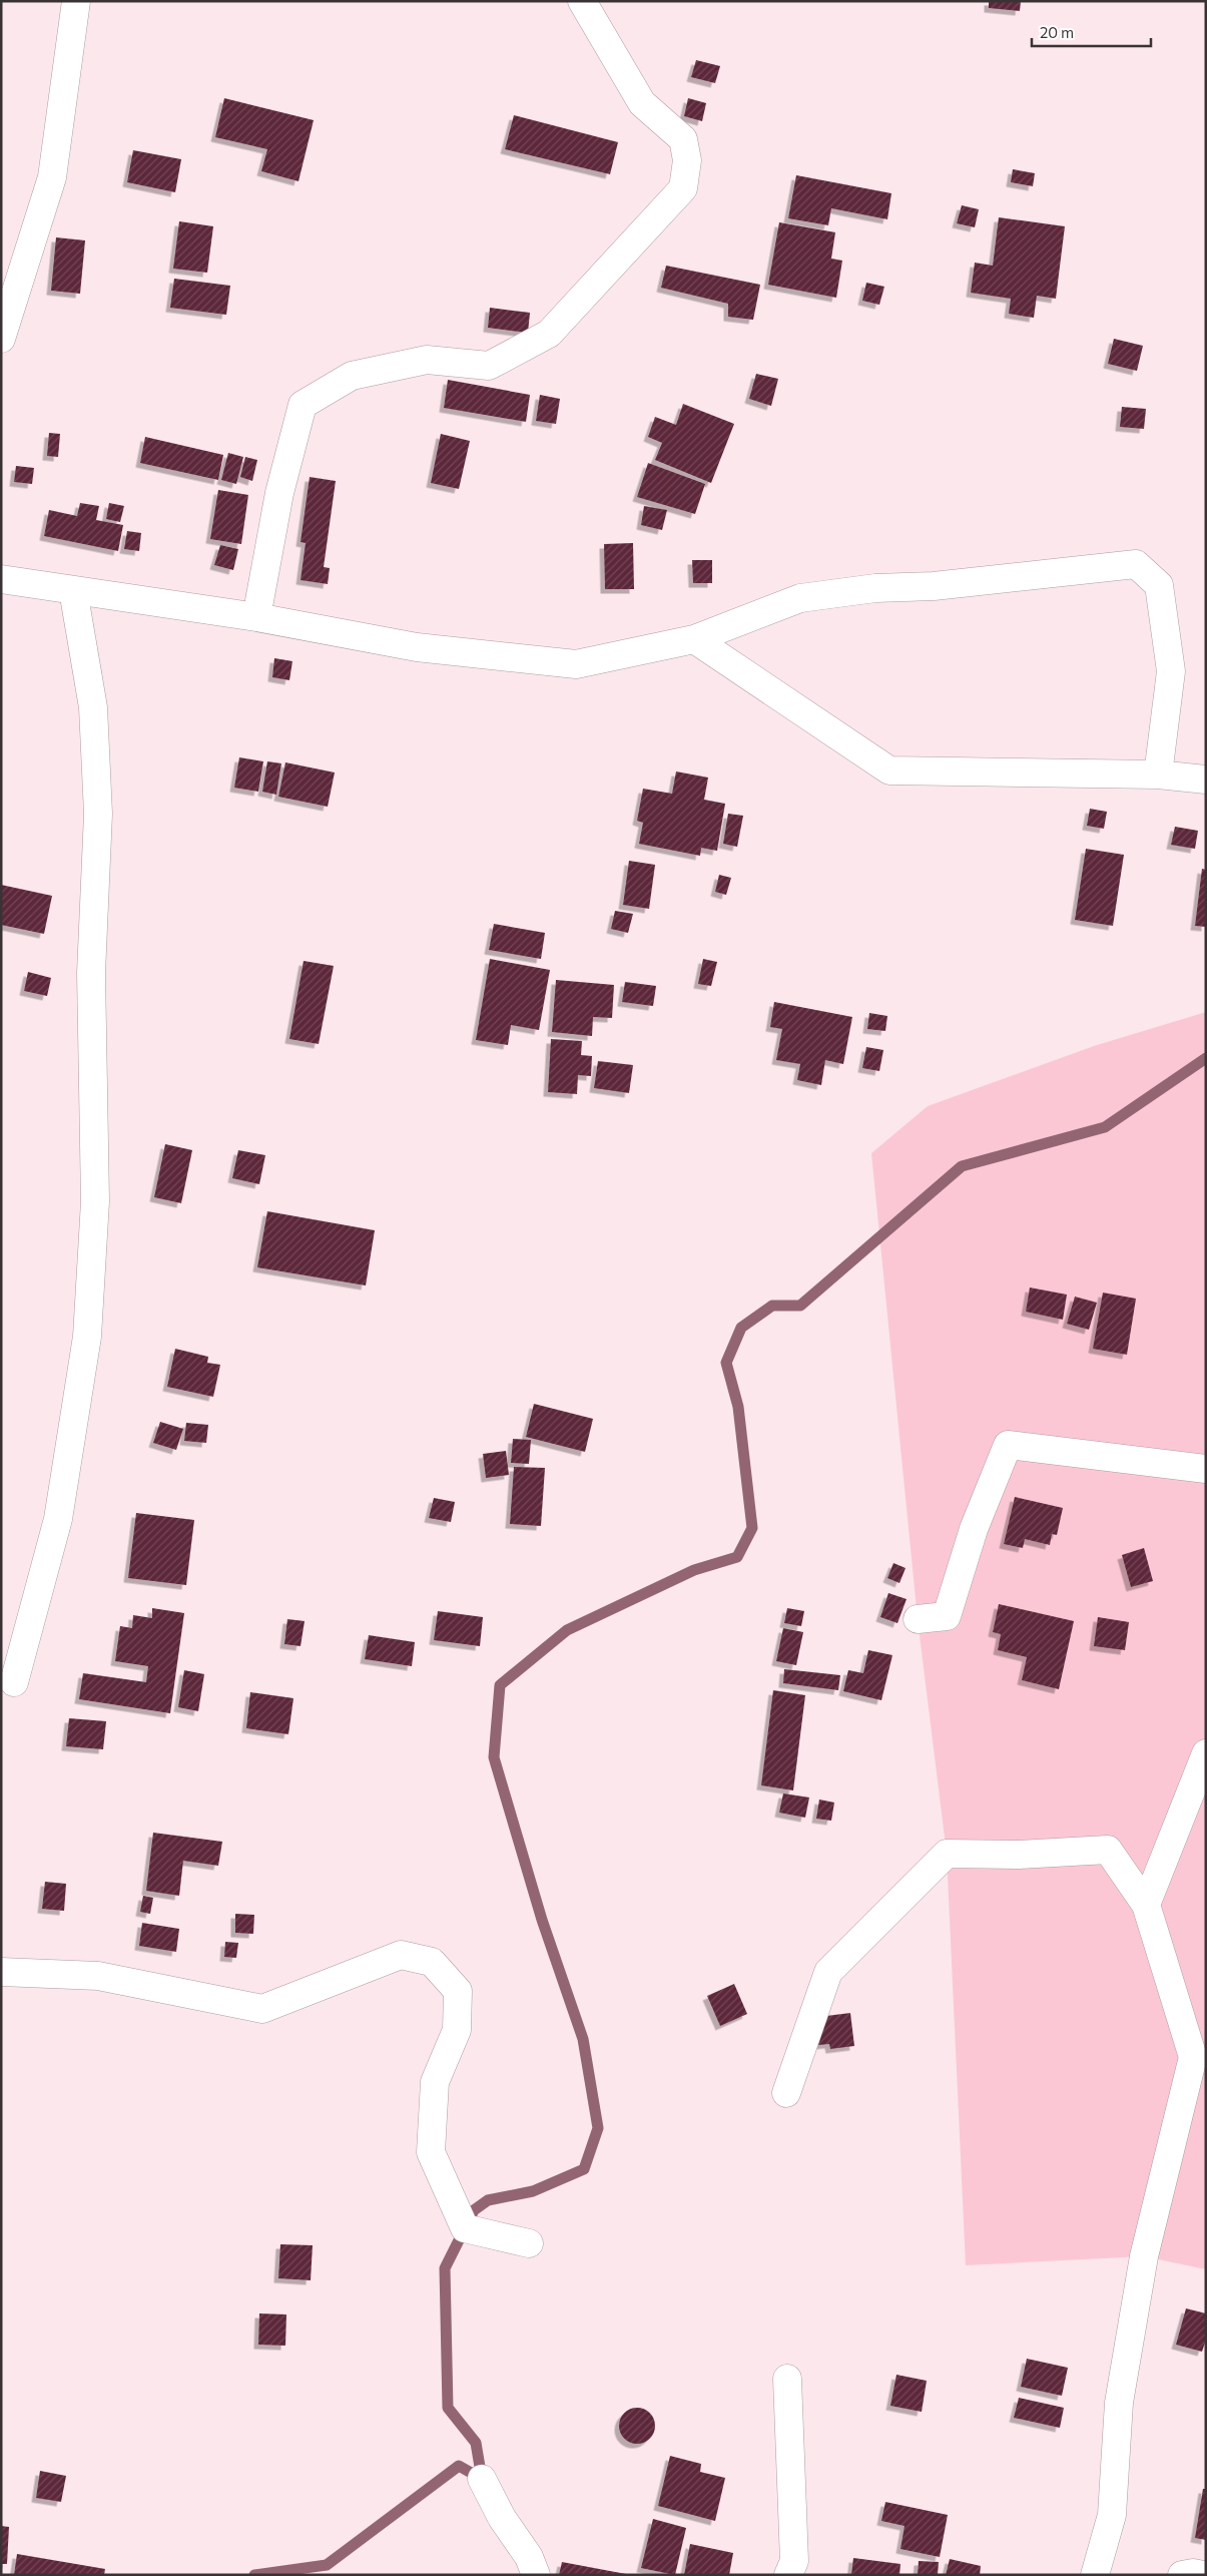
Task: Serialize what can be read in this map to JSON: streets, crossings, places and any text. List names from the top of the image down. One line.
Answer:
{"scale_bar":"20 m"}
